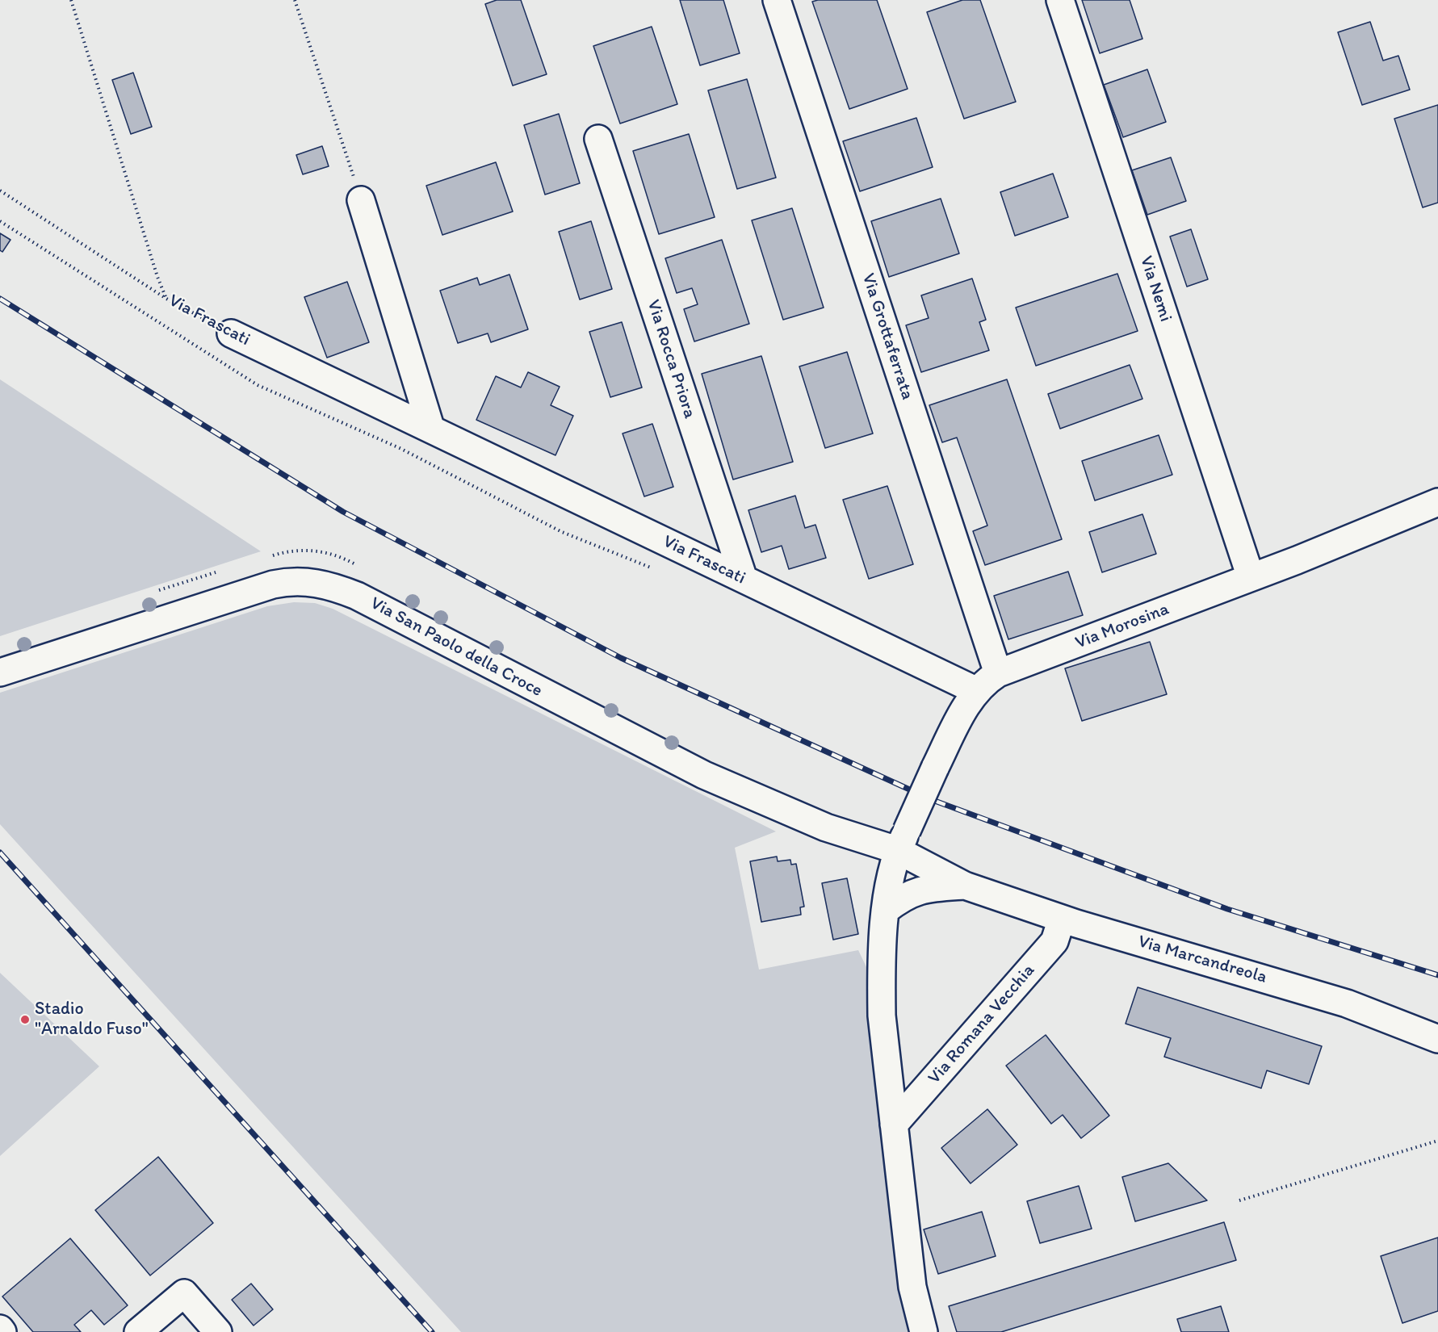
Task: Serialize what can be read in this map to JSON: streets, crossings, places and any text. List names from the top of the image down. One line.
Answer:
{"streets":{"street":["Via Nemi","Via Frascati","Via Grottaferrata","Via Rocca Priora","Via Morosina","Via San Paolo della Croce","Via Marcandreola","Via Romana Vecchia"]},"crossings":[["Via Nemi","Via Morosina"],["Via Frascati","Via Rocca Priora"],["Via Frascati","Via Morosina"],["Via Grottaferrata","Via Morosina"],["Via Morosina","Via San Paolo della Croce"],["Via Morosina","Via Marcandreola"],["Via San Paolo della Croce","Via Marcandreola"],["Via Marcandreola","Via Romana Vecchia"]],"places":["Stadio \"Arnaldo Fuso\""]}
